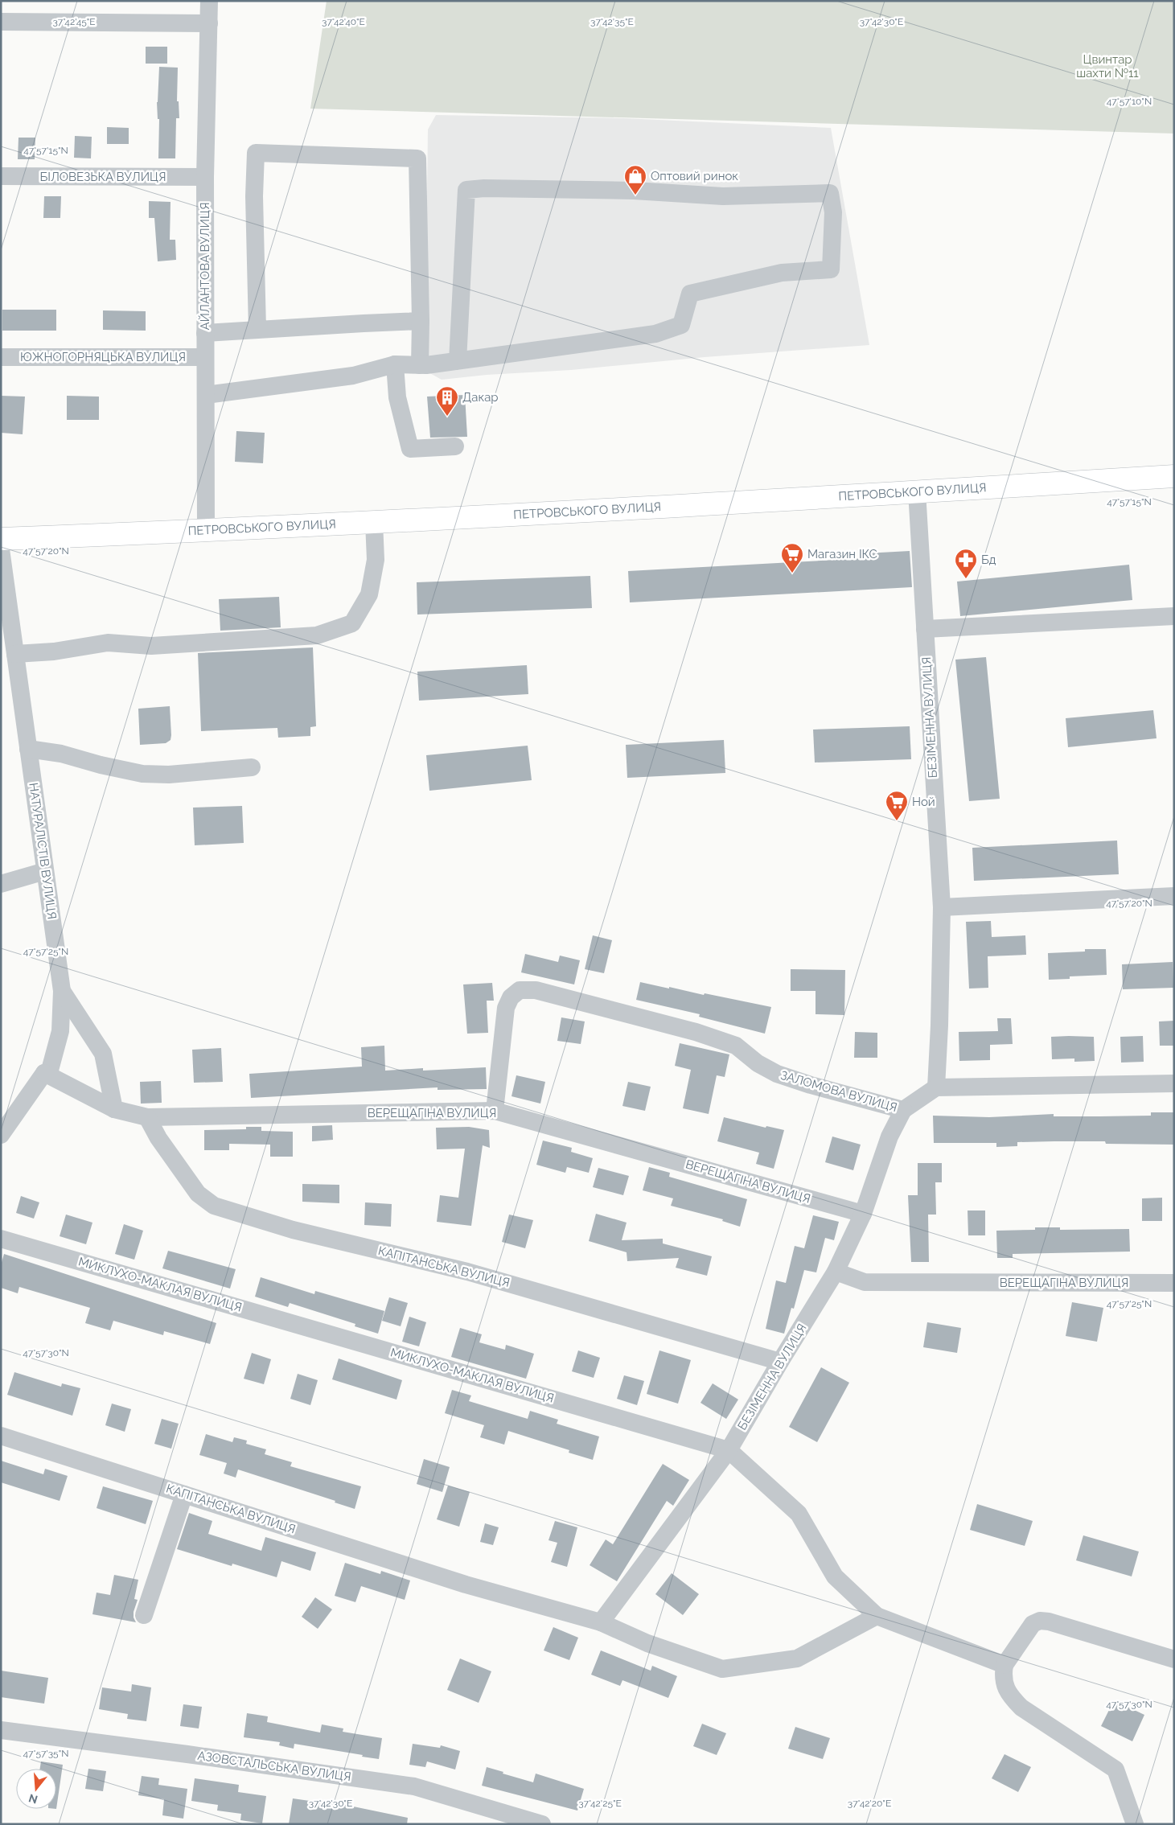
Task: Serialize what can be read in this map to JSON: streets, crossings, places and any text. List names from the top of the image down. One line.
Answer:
{"streets":{"main road":["ПЕТРОВСЬКОГО ВУЛИЦЯ"],"street":["БІЛОВЕЗЬКА ВУЛИЦЯ","АЙЛАНТОВА ВУЛИЦЯ","ЮЖНОГОРНЯЦЬКА ВУЛИЦЯ","БЕЗІМЕННА ВУЛИЦЯ","НАТУРАЛІСТІВ ВУЛИЦЯ","ЗАЛОМОВА ВУЛИЦЯ","ВЕРЕЩАГІНА ВУЛИЦЯ","КАПІТАНСЬКА ВУЛИЦЯ","МИКЛУХО-МАКЛАЯ ВУЛИЦЯ","АЗОВСТАЛЬСЬКА ВУЛИЦЯ"]},"crossings":[["БІЛОВЕЗЬКА ВУЛИЦЯ","АЙЛАНТОВА ВУЛИЦЯ"],["АЙЛАНТОВА ВУЛИЦЯ","ЮЖНОГОРНЯЦЬКА ВУЛИЦЯ"],["АЙЛАНТОВА ВУЛИЦЯ","ПЕТРОВСЬКОГО ВУЛИЦЯ"],["ПЕТРОВСЬКОГО ВУЛИЦЯ","БЕЗІМЕННА ВУЛИЦЯ"],["БЕЗІМЕННА ВУЛИЦЯ","ЗАЛОМОВА ВУЛИЦЯ"],["БЕЗІМЕННА ВУЛИЦЯ","ВЕРЕЩАГІНА ВУЛИЦЯ"],["БЕЗІМЕННА ВУЛИЦЯ","КАПІТАНСЬКА ВУЛИЦЯ"],["БЕЗІМЕННА ВУЛИЦЯ","МИКЛУХО-МАКЛАЯ ВУЛИЦЯ"],["НАТУРАЛІСТІВ ВУЛИЦЯ","ВЕРЕЩАГІНА ВУЛИЦЯ"],["ЗАЛОМОВА ВУЛИЦЯ","ВЕРЕЩАГІНА ВУЛИЦЯ"],["ВЕРЕЩАГІНА ВУЛИЦЯ","КАПІТАНСЬКА ВУЛИЦЯ"],["КАПІТАНСЬКА ВУЛИЦЯ","МИКЛУХО-МАКЛАЯ ВУЛИЦЯ"]],"parks":["Цвинтар шахти №11"],"places":{"shop":["Оптовий ринок"],"building":["Дакар"],"supermarket":["Магазин ІКС","Ной"],"pharmacy":["Бд"]},"north":"bottom","coordinates":["37°42'45\"E","37°42'40\"E","37°42'35\"E","37°42'30\"E","47°57'10\"N","47°57'15\"N","47°57'20\"N","47°57'25\"N","47°57'30\"N","47°57'35\"N","37°42'25\"E","37°42'20\"E"]}
